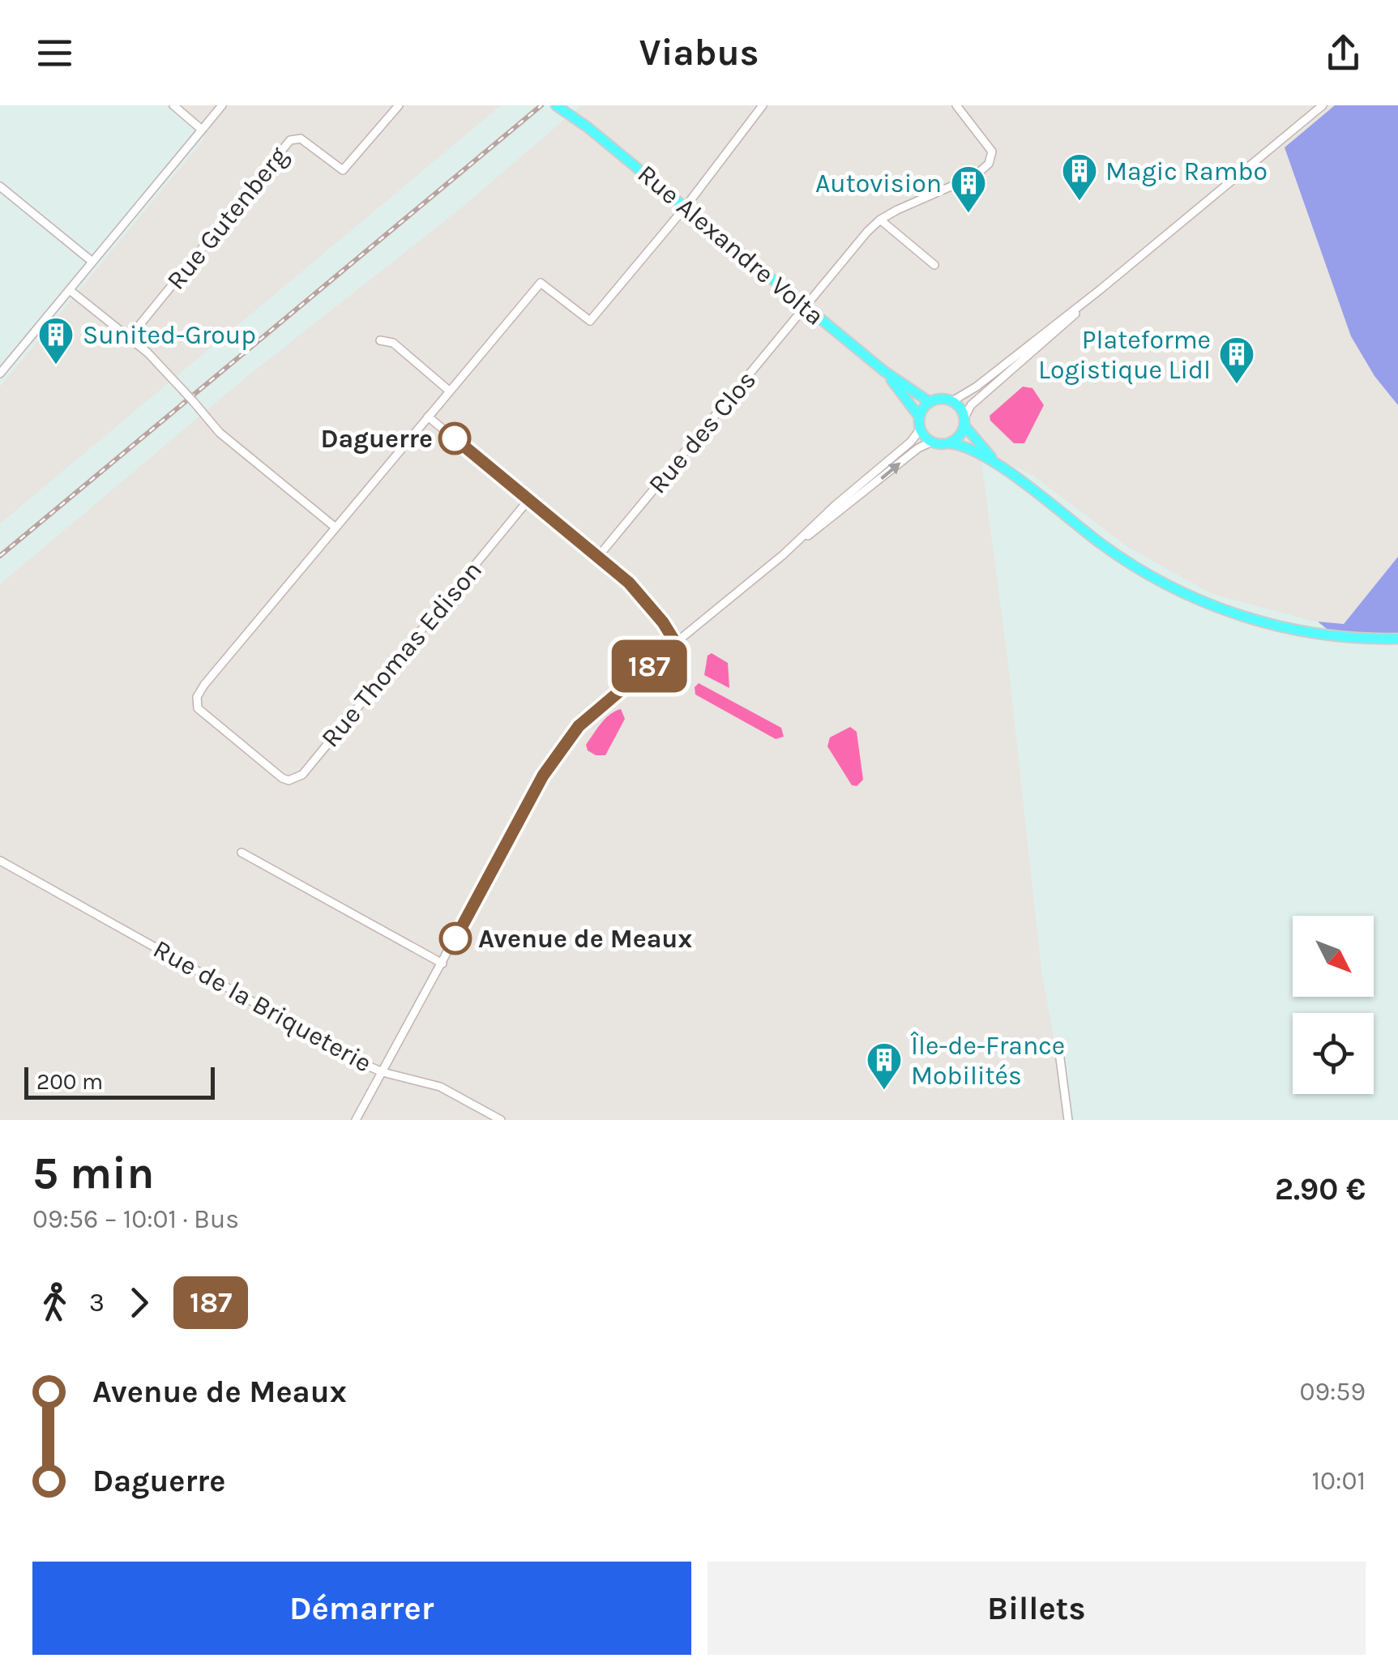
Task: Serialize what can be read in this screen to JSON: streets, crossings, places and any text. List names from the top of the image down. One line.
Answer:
{"streets":{"main road":["Rue Alexandre Volta"],"street":["Rue Gutenberg","Rue des Clos","Rue Thomas Edison","Rue de la Briqueterie"]},"crossings":[["Rue Alexandre Volta","Rue des Clos"]],"places":{"building":["Magic Rambo","Autovision","Sunited-Group","Plateforme Logistique Lidl","Île-de-France Mobilités"],"other":["Daguerre","Avenue de Meaux"]},"lines":["bus line 187"],"scale_bar":"200 m","north":"bottom right","page":{"header":"Viabus","on_map":"187","scale":"200 m","heading":["5 min","09:56 – 10:01 · Bus","2.90 €"],"legs":["3","187"],"list":[{"name":"Avenue de Meaux","value":"09:59"},{"name":"Daguerre","value":"10:01"}],"buttons":["Démarrer","Billets"]}}
